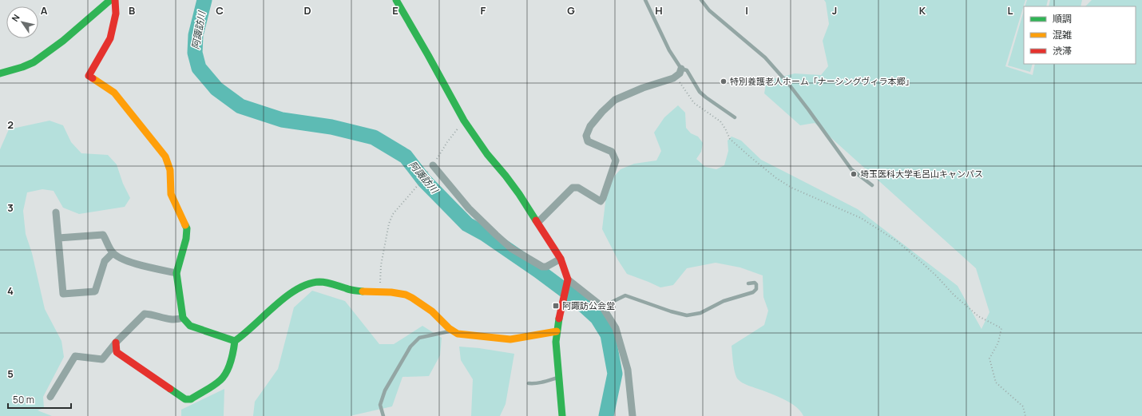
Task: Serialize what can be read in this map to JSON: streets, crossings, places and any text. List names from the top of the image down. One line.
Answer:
{"water":["阿諏訪川"],"places":{"other":["特別養護老人ホーム「ナーシングヴィラ本郷」","埼玉医科大学毛呂山キャンパス"],"transit":["阿諏訪公会堂"]},"legend":["順調","混雑","渋滞"],"scale_bar":"50 m","north":"top left","grid":{"columns":["A","B","C","D","E","F","G","H","I","J","K","L"],"rows":["2","3","4","5"]}}
